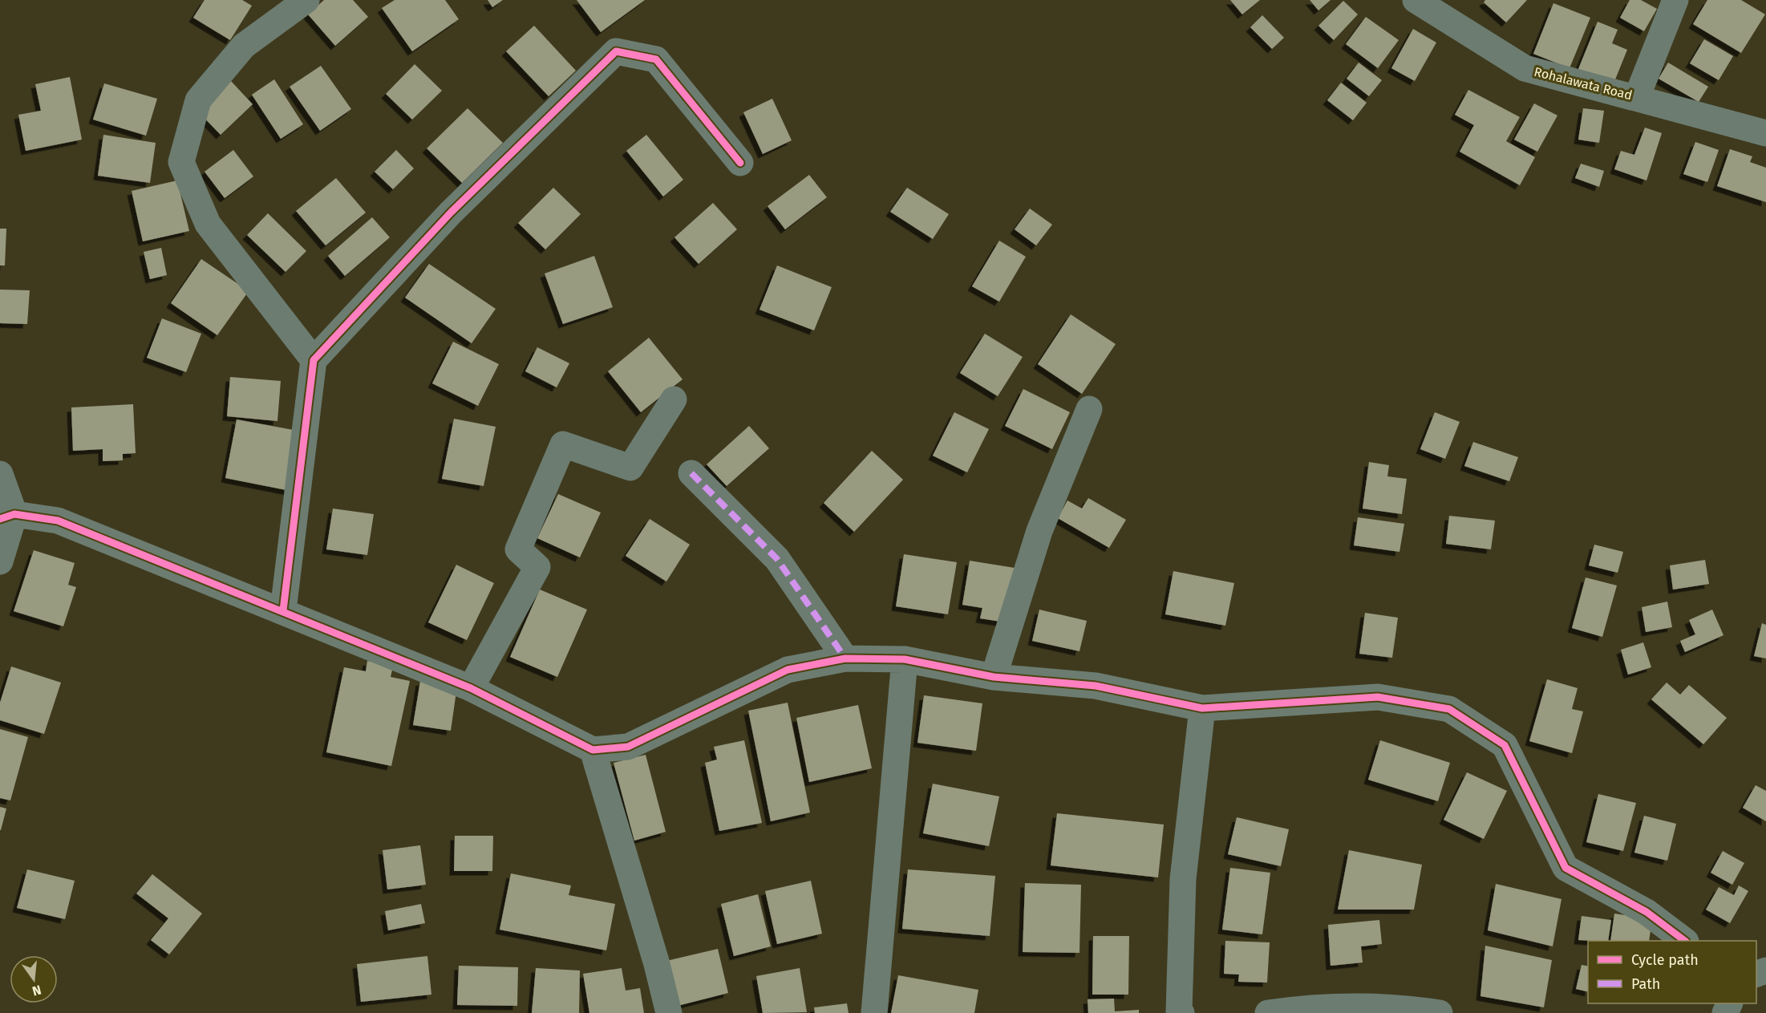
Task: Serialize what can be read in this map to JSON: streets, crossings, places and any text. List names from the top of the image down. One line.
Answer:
{"streets":{"street":["Rohalawata Road"]},"legend":["Cycle path","Path"],"north":"bottom"}
